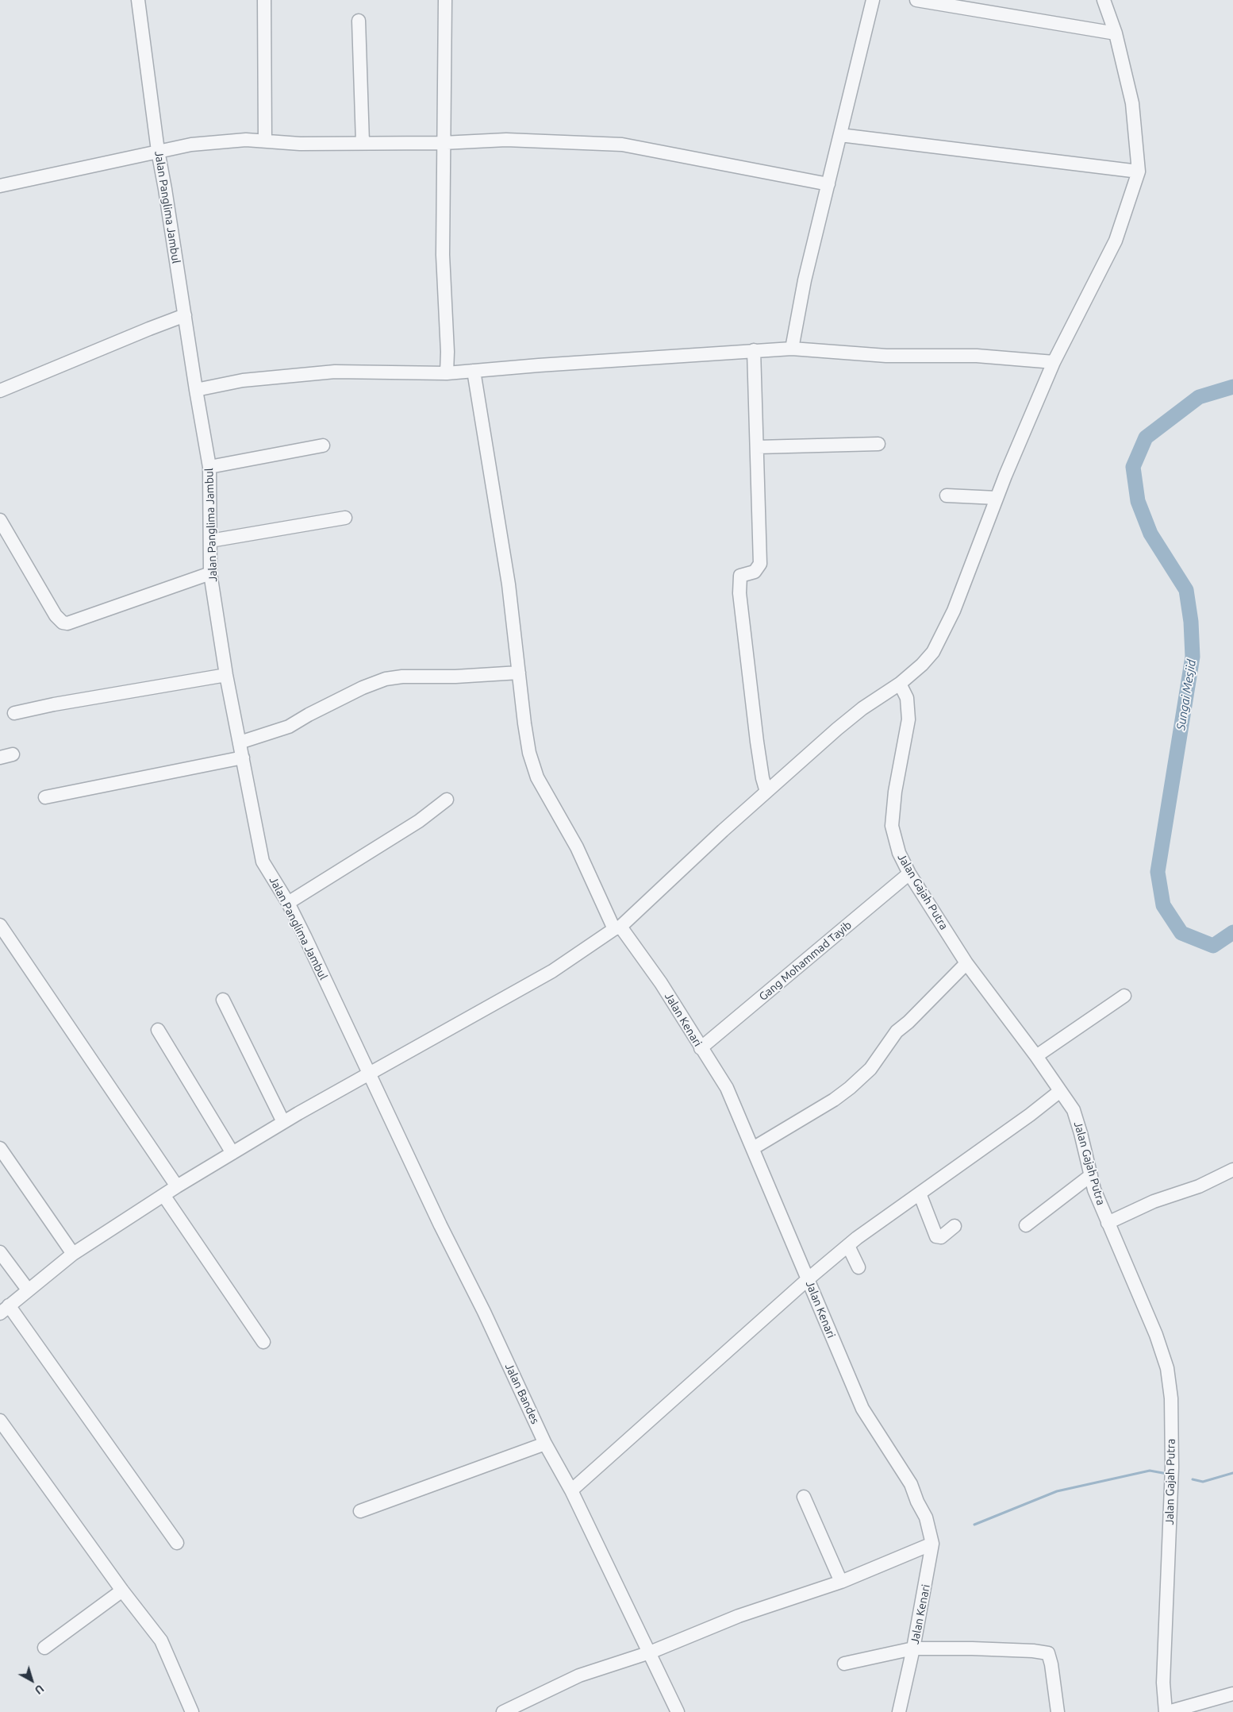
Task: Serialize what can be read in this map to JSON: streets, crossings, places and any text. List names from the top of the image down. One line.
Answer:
{"streets":{"street":["Jalan Panglima Jambul","Jalan Gajah Putra","Gang Mohammad Tayib","Jalan Kenari","Jalan Bandes"]},"crossings":[["Jalan Panglima Jambul","Jalan Bandes"],["Jalan Gajah Putra","Gang Mohammad Tayib"],["Gang Mohammad Tayib","Jalan Kenari"]],"water":["Sungai Mesjid"],"north":"bottom right"}
